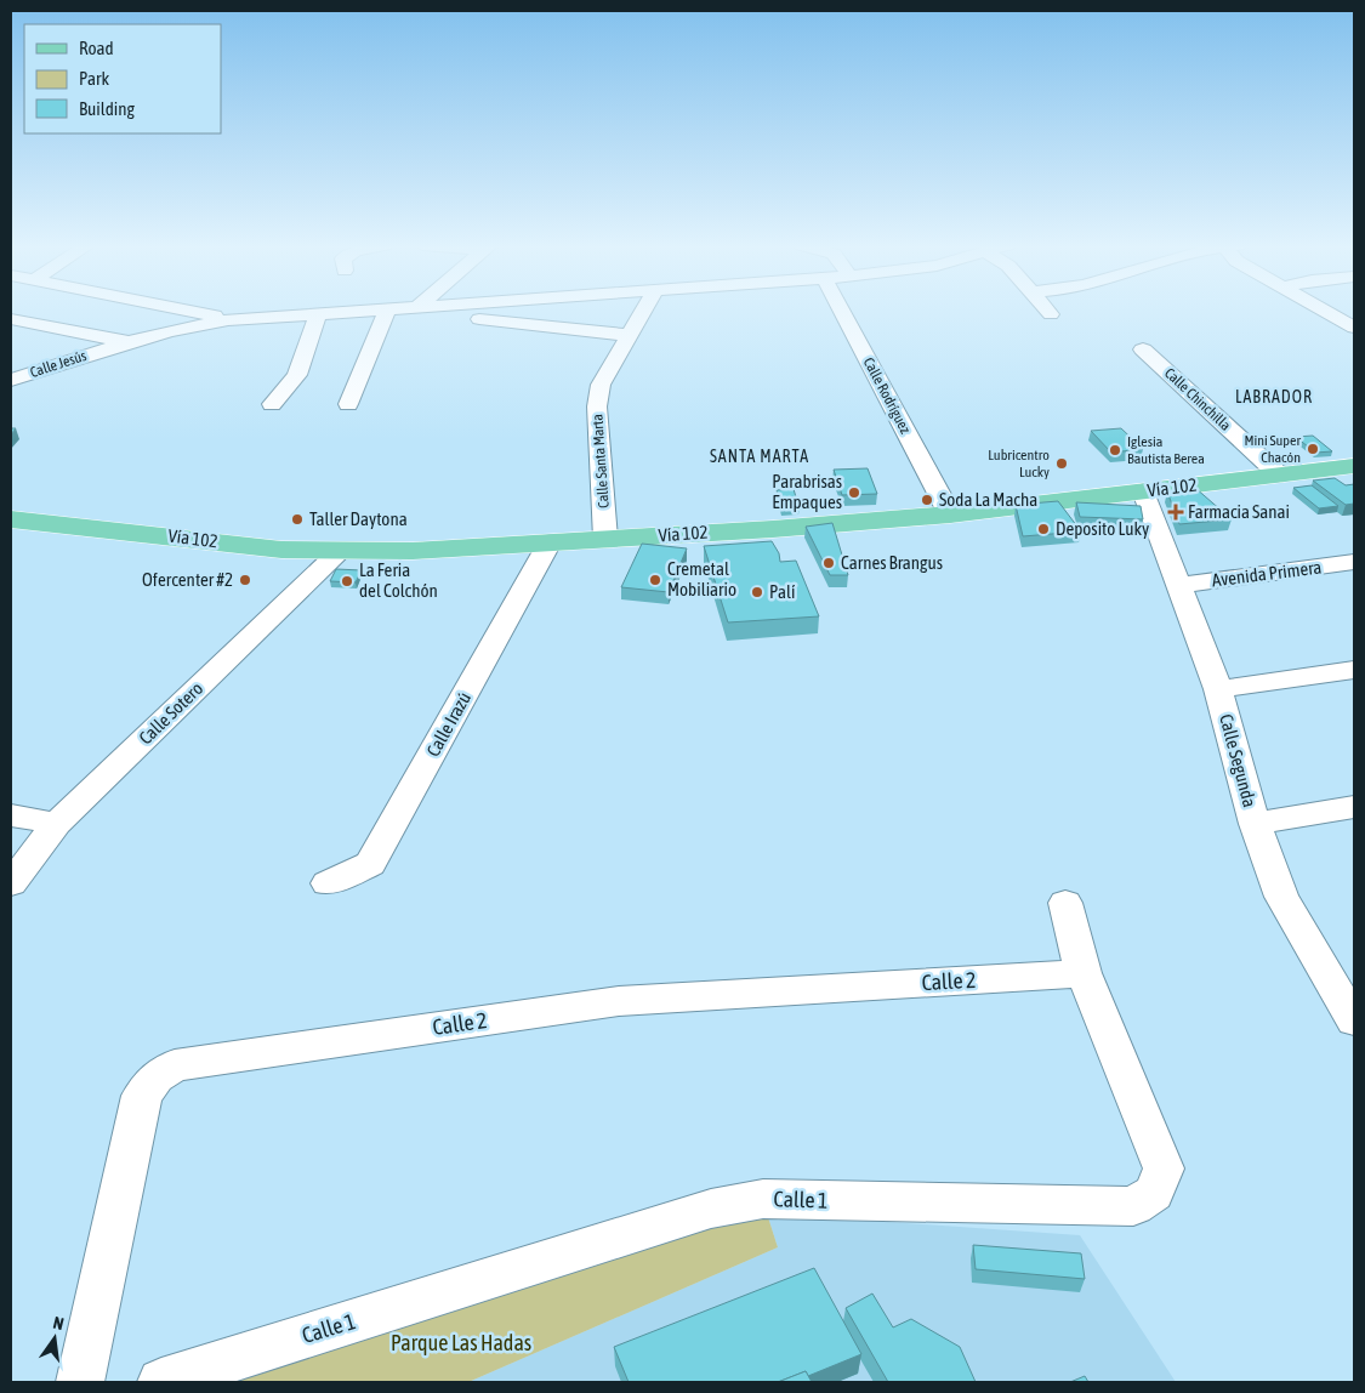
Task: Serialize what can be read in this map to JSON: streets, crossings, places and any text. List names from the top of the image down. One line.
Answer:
{"streets":{"main road":["Vía 102"],"street":["Calle Jesús","Calle Rodríguez","Calle Chinchilla","Calle Santa Marta","Avenida Primera","Calle Sotero","Calle Irazú","Calle Segunda","Calle 2","Calle 1"]},"crossings":[["Calle Rodríguez","Vía 102"],["Calle Chinchilla","Vía 102"],["Calle Santa Marta","Vía 102"],["Vía 102","Calle Sotero"],["Vía 102","Calle Irazú"],["Vía 102","Calle Segunda"],["Avenida Primera","Calle Segunda"],["Calle 2","Calle 1"]],"districts":["LABRADOR","SANTA MARTA"],"parks":["Parque Las Hadas"],"places":{"other":["Mini Super Chacón","Iglesia Bautista Berea","Lubricentro Lucky","Parabrisas Empaques","Soda La Macha","Taller Daytona","Deposito Luky","Carnes Brangus","Ofercenter #2","Cremetal Mobiliario","La Feria del Colchón","Palí"],"health":["Farmacia Sanai"]},"legend":["Road","Park","Building"],"north":"top"}
